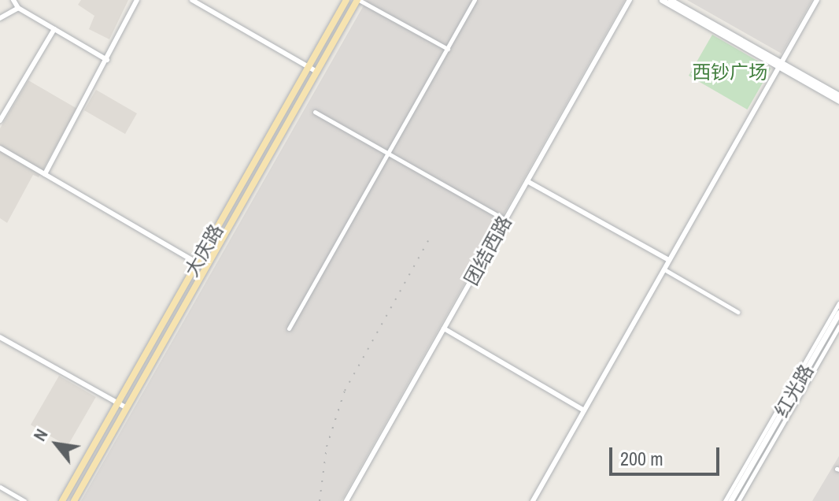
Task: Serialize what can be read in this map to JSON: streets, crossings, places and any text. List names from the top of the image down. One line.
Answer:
{"streets":{"main road":["大庆路","红光路"],"street":["团结西路"]},"parks":["西钞广场"],"scale_bar":"200 m","north":"top left"}
